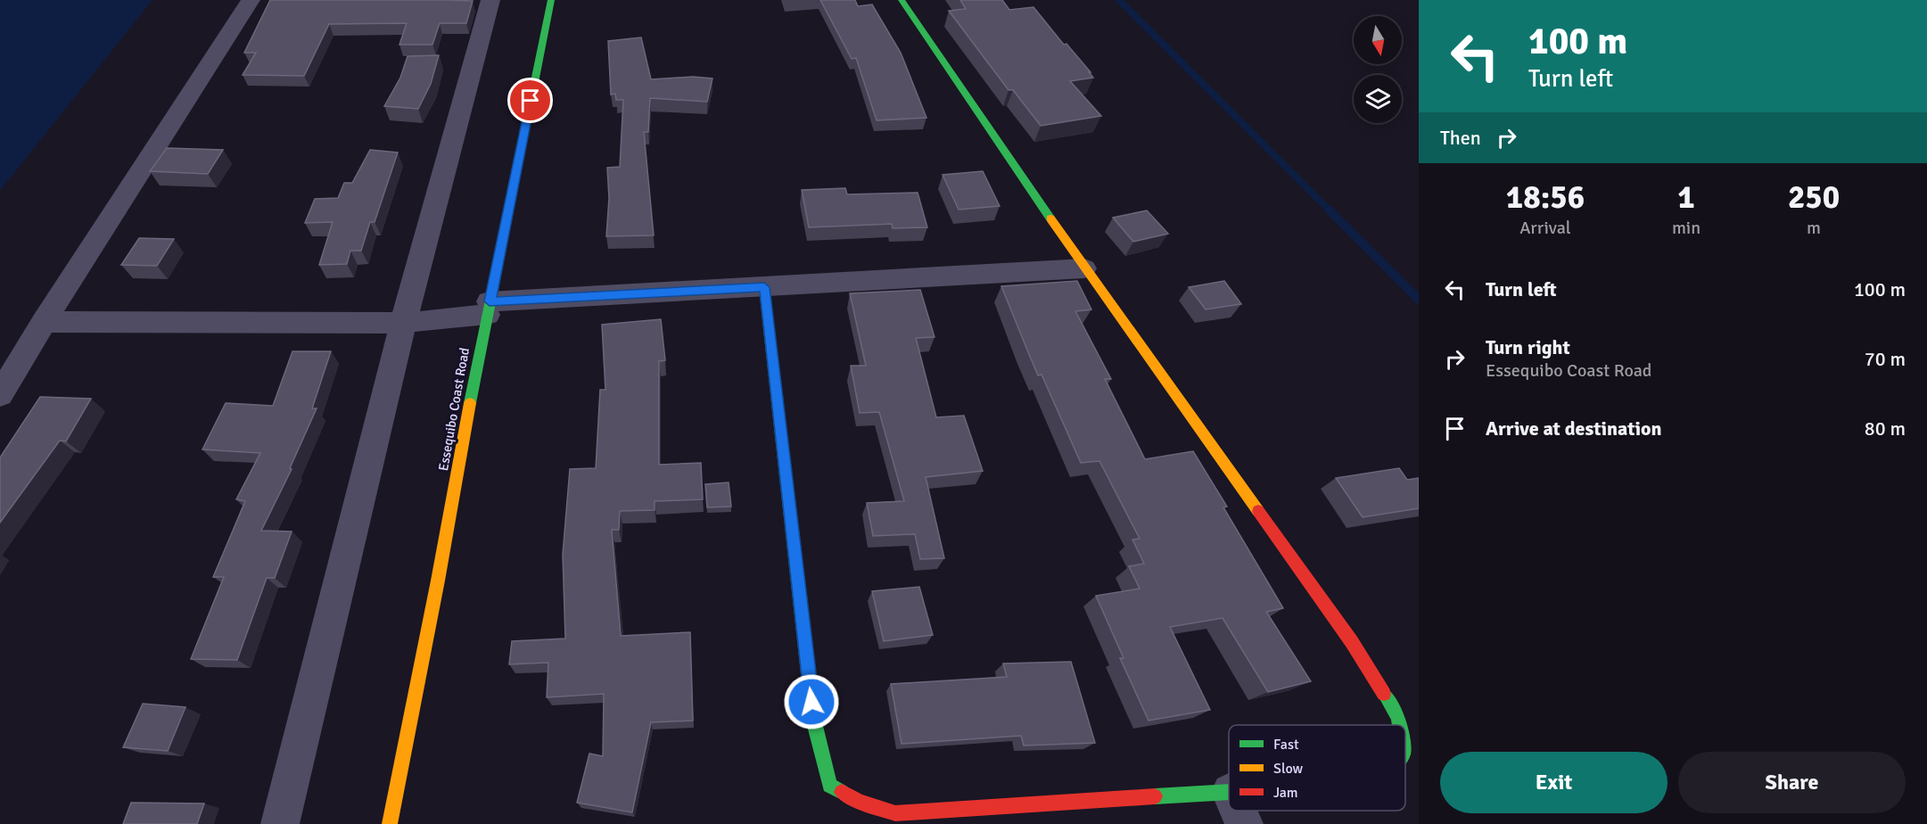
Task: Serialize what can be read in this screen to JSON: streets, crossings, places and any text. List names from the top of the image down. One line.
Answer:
{"streets":{"street":["Essequibo Coast Road"]},"legend":["Fast","Slow","Jam"],"north":"bottom","page":{"turn":["100 m","Turn left"],"then":"Then","eta":["18:56","Arrival","1","min","250","m"],"list":[{"name":"Turn left","value":"100 m"},{"name":"Turn right","note":"Essequibo Coast Road","value":"70 m"},{"name":"Arrive at destination","value":"80 m"}],"buttons":["Exit","Share"]}}
